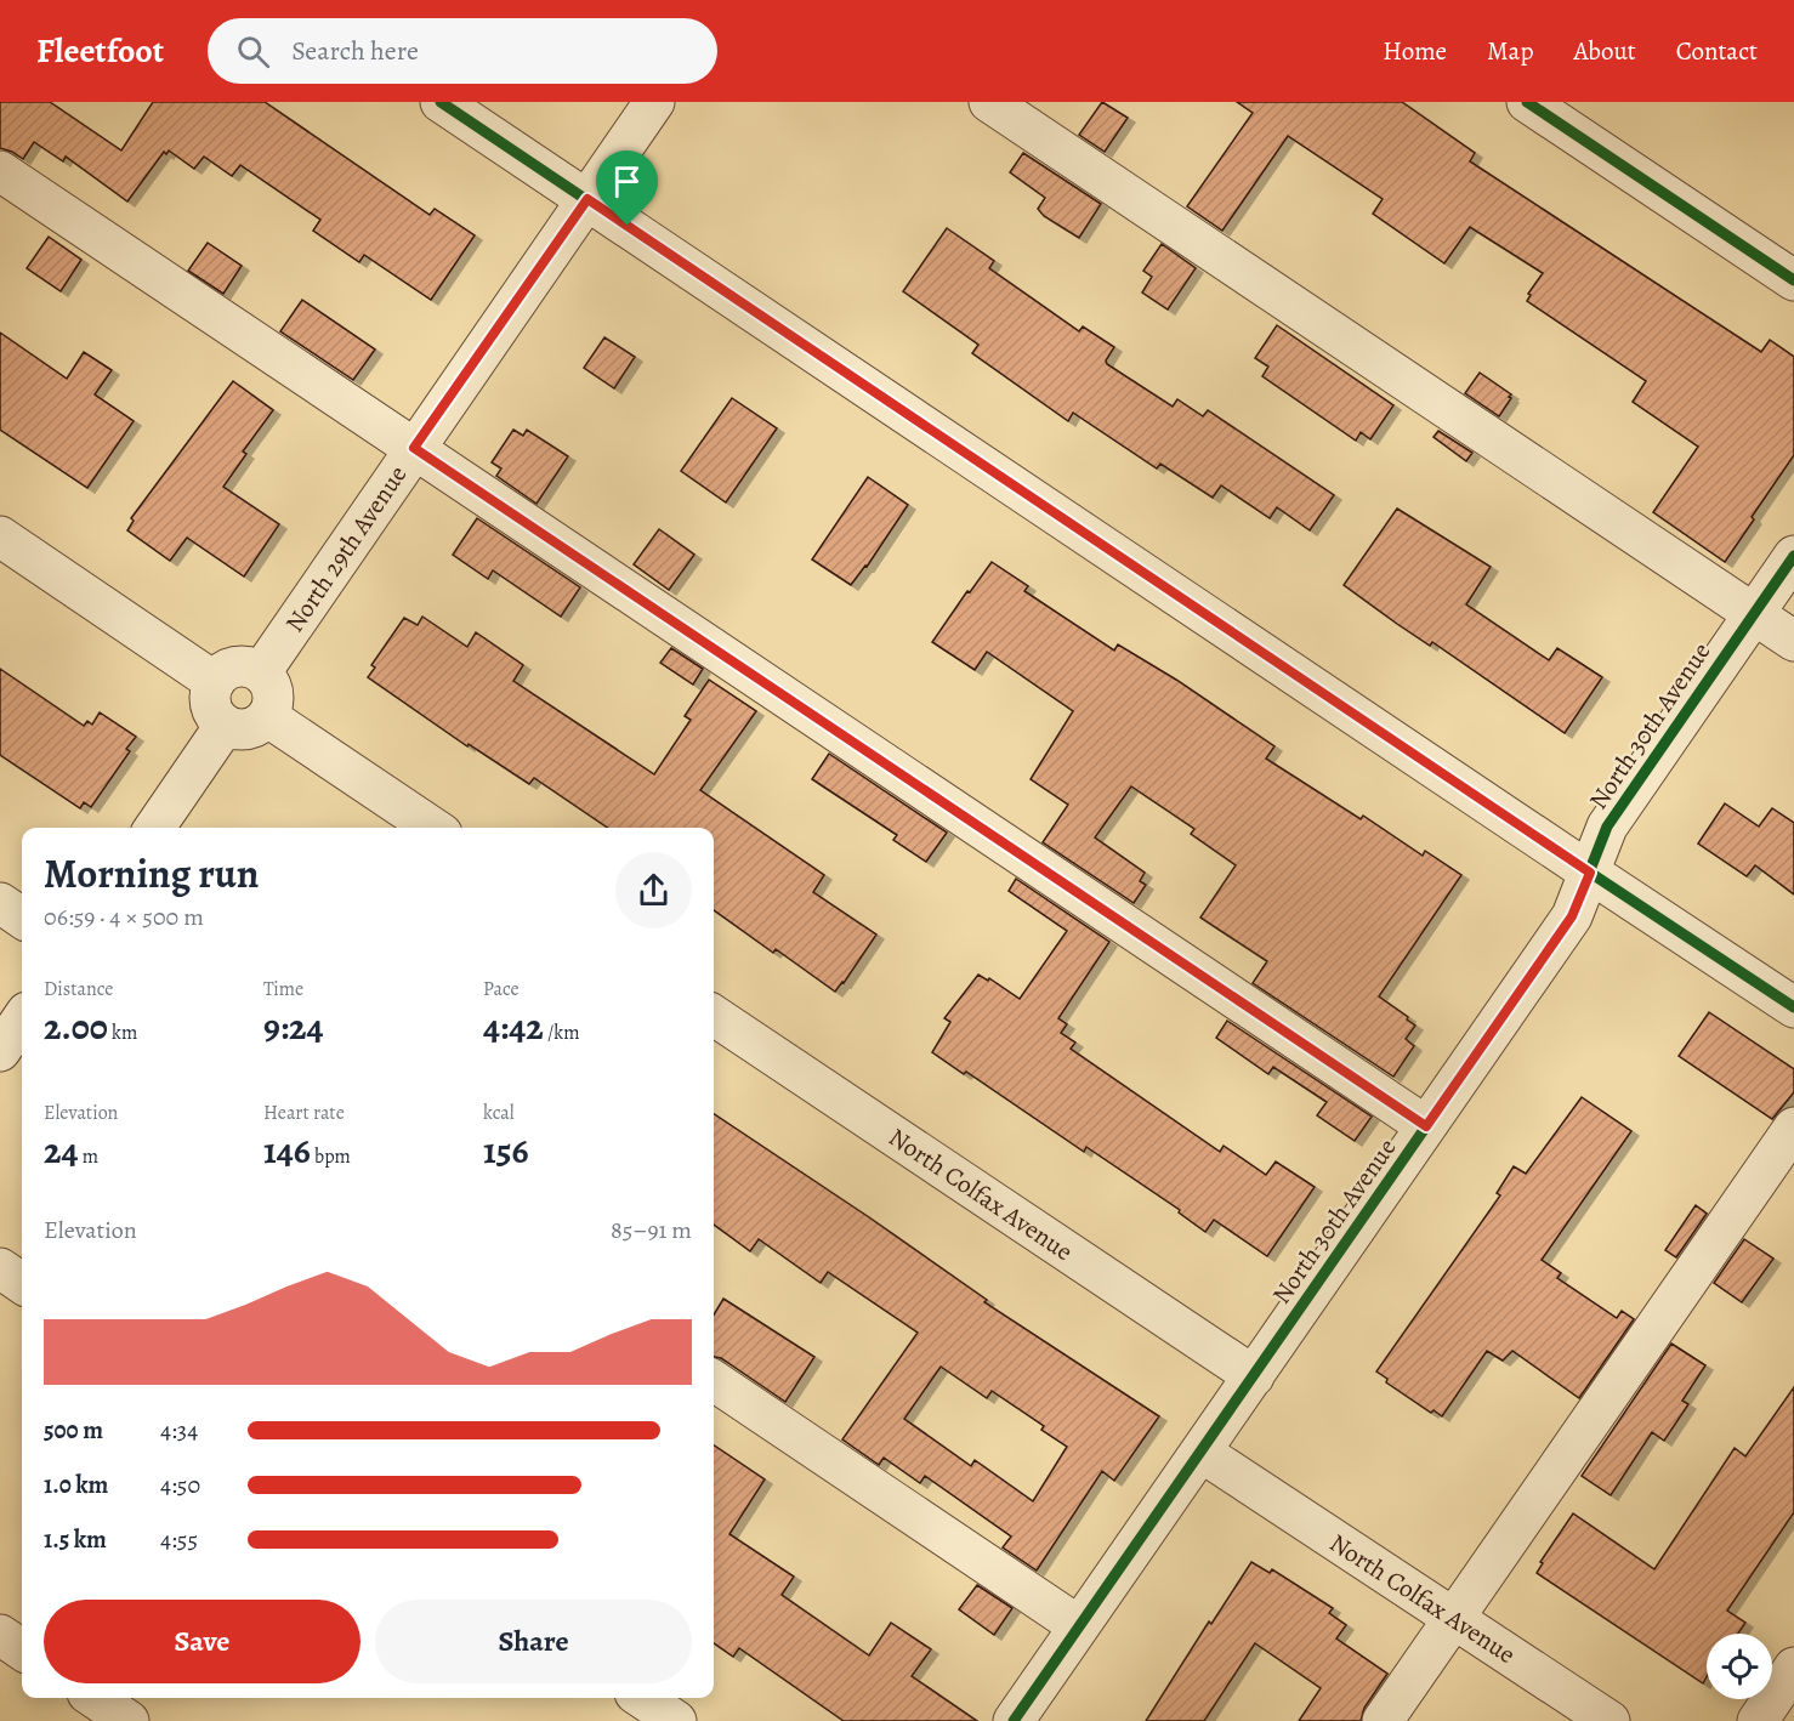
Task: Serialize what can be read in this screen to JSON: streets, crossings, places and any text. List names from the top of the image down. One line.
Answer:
{"streets":{"street":["North 29th Avenue","North 30th Avenue","North Colfax Avenue"]},"crossings":[["North 30th Avenue","North Colfax Avenue"]],"page":{"header":"Fleetfoot","search":"Search here","nav":["Home","Map","About","Contact"],"heading":["Morning run","06:59 · 4 × 500 m"],"stats":[["Distance","2.00 km"],["Time","9:24"],["Pace","4:42 /km"],["Elevation","24 m"],["Heart rate","146 bpm"],["kcal","156"]],"chart":["Elevation","85–91 m"],"list":[{"name":"500 m","note":"4:34"},{"name":"1.0 km","note":"4:50"},{"name":"1.5 km","note":"4:55"}],"buttons":["Save","Share"]}}
